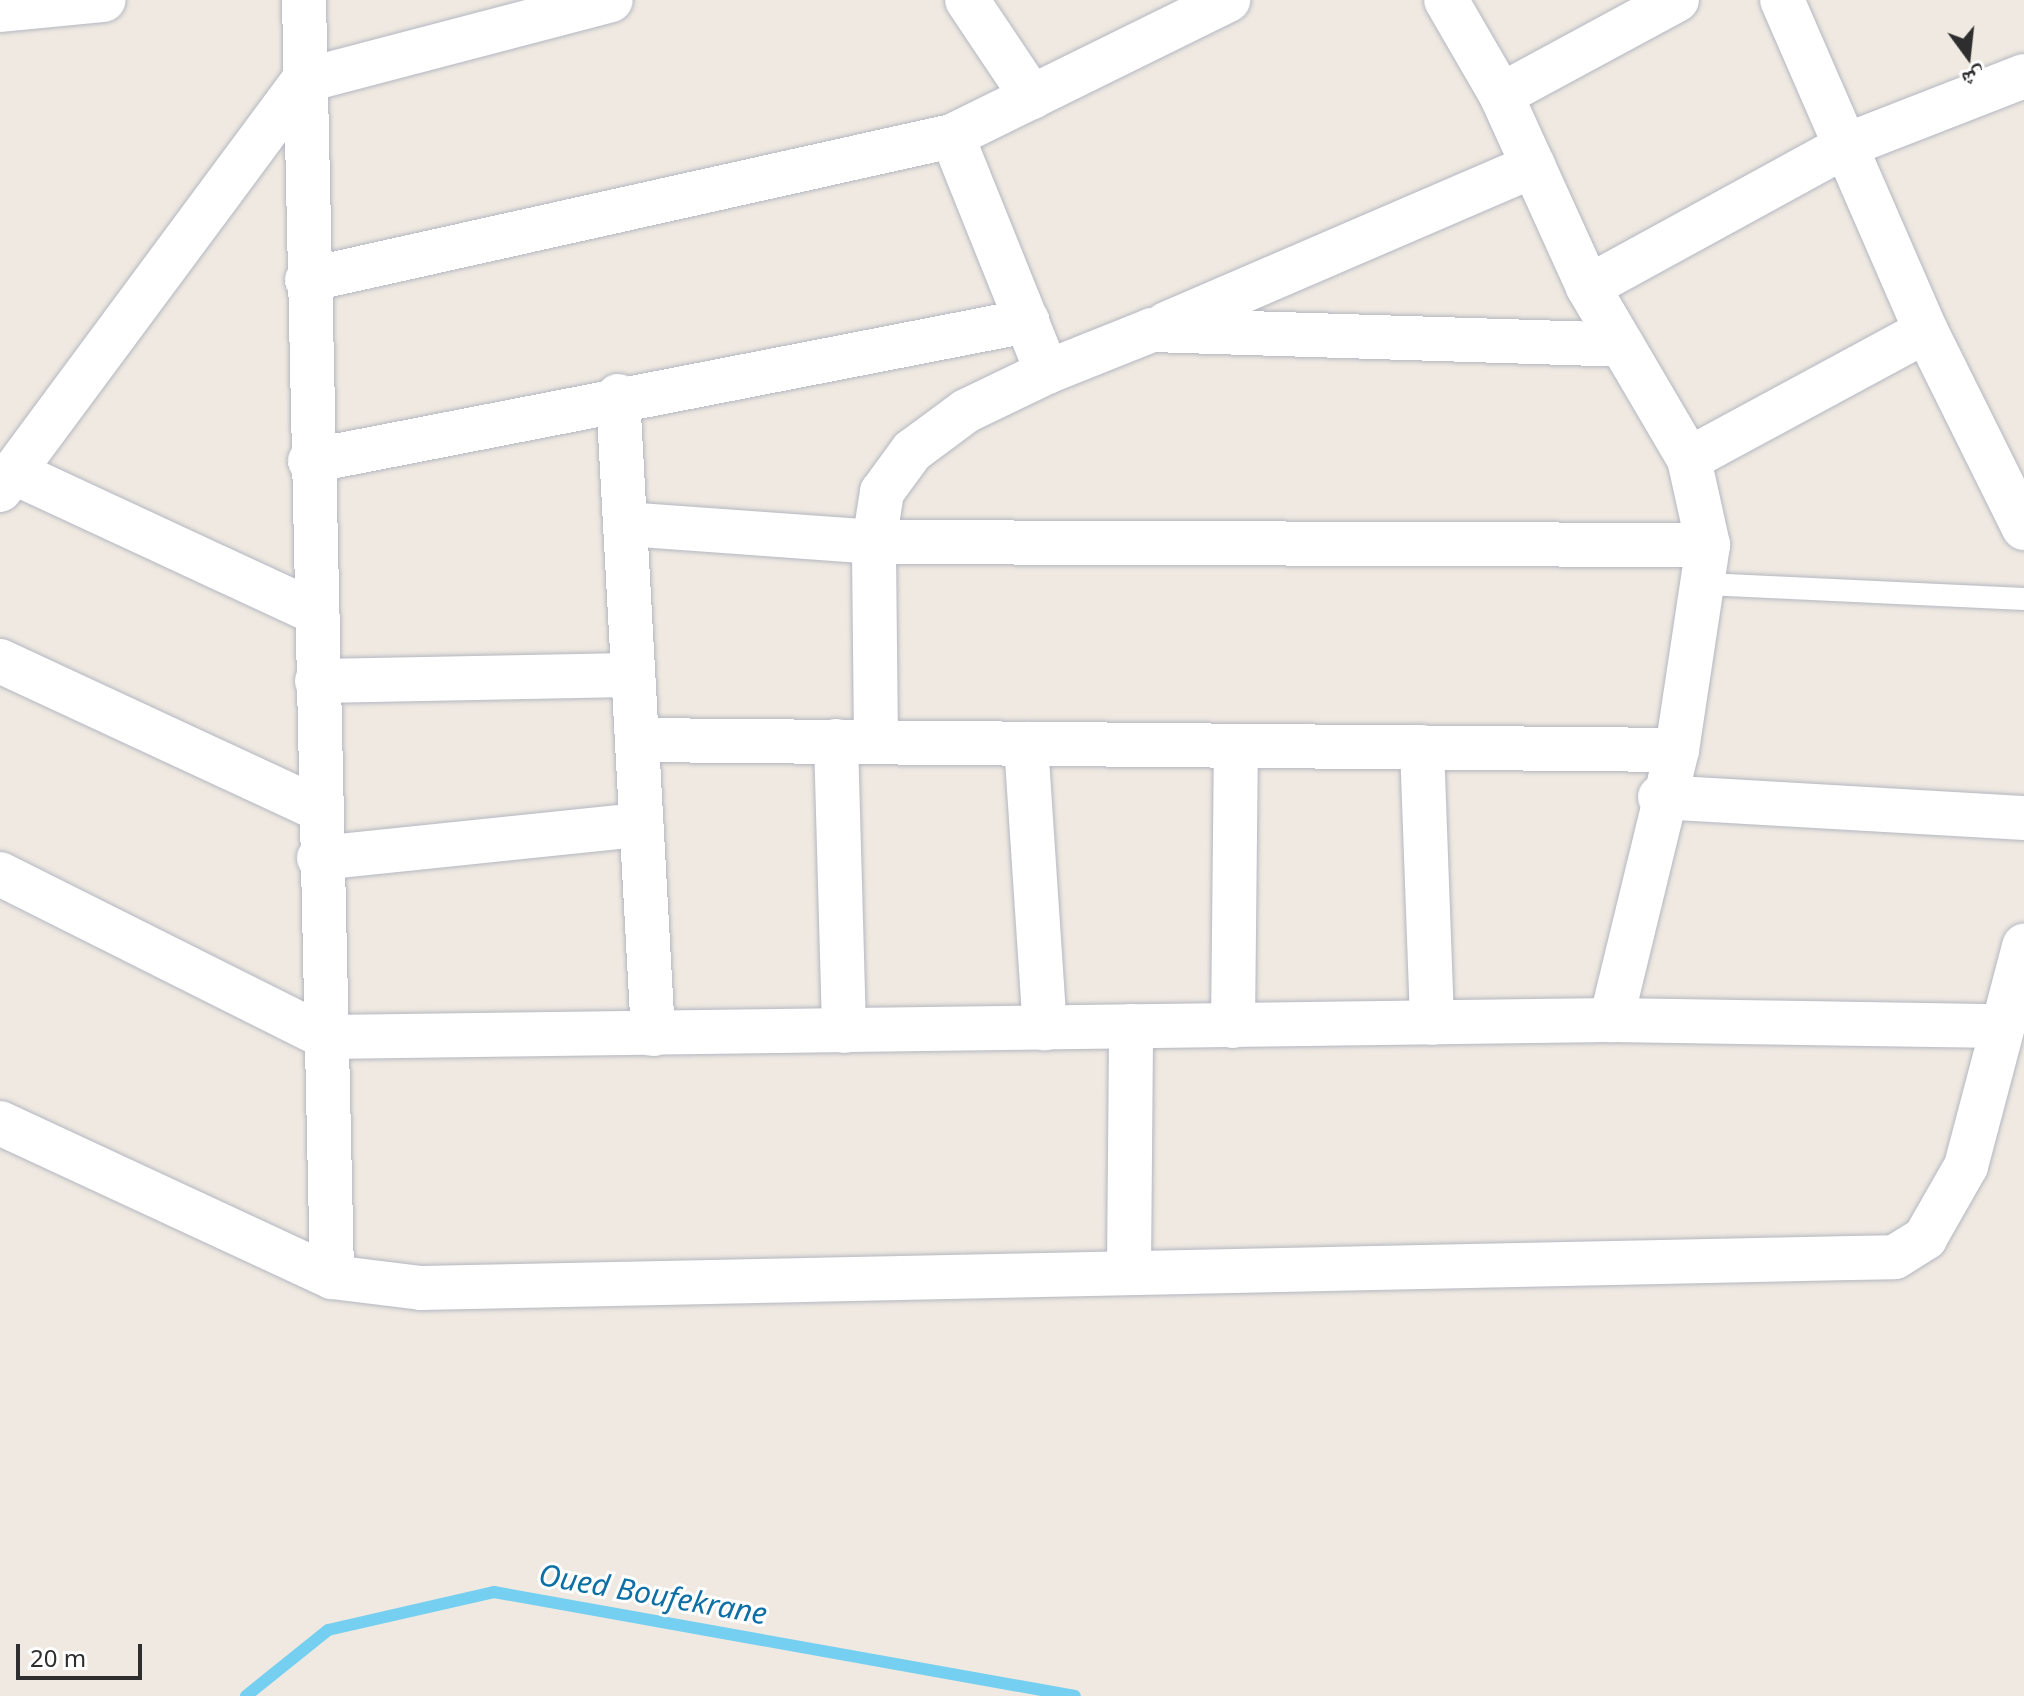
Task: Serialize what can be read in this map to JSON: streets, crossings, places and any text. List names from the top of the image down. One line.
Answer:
{"water":["Oued Boufekrane"],"scale_bar":"20 m","north":"bottom"}
